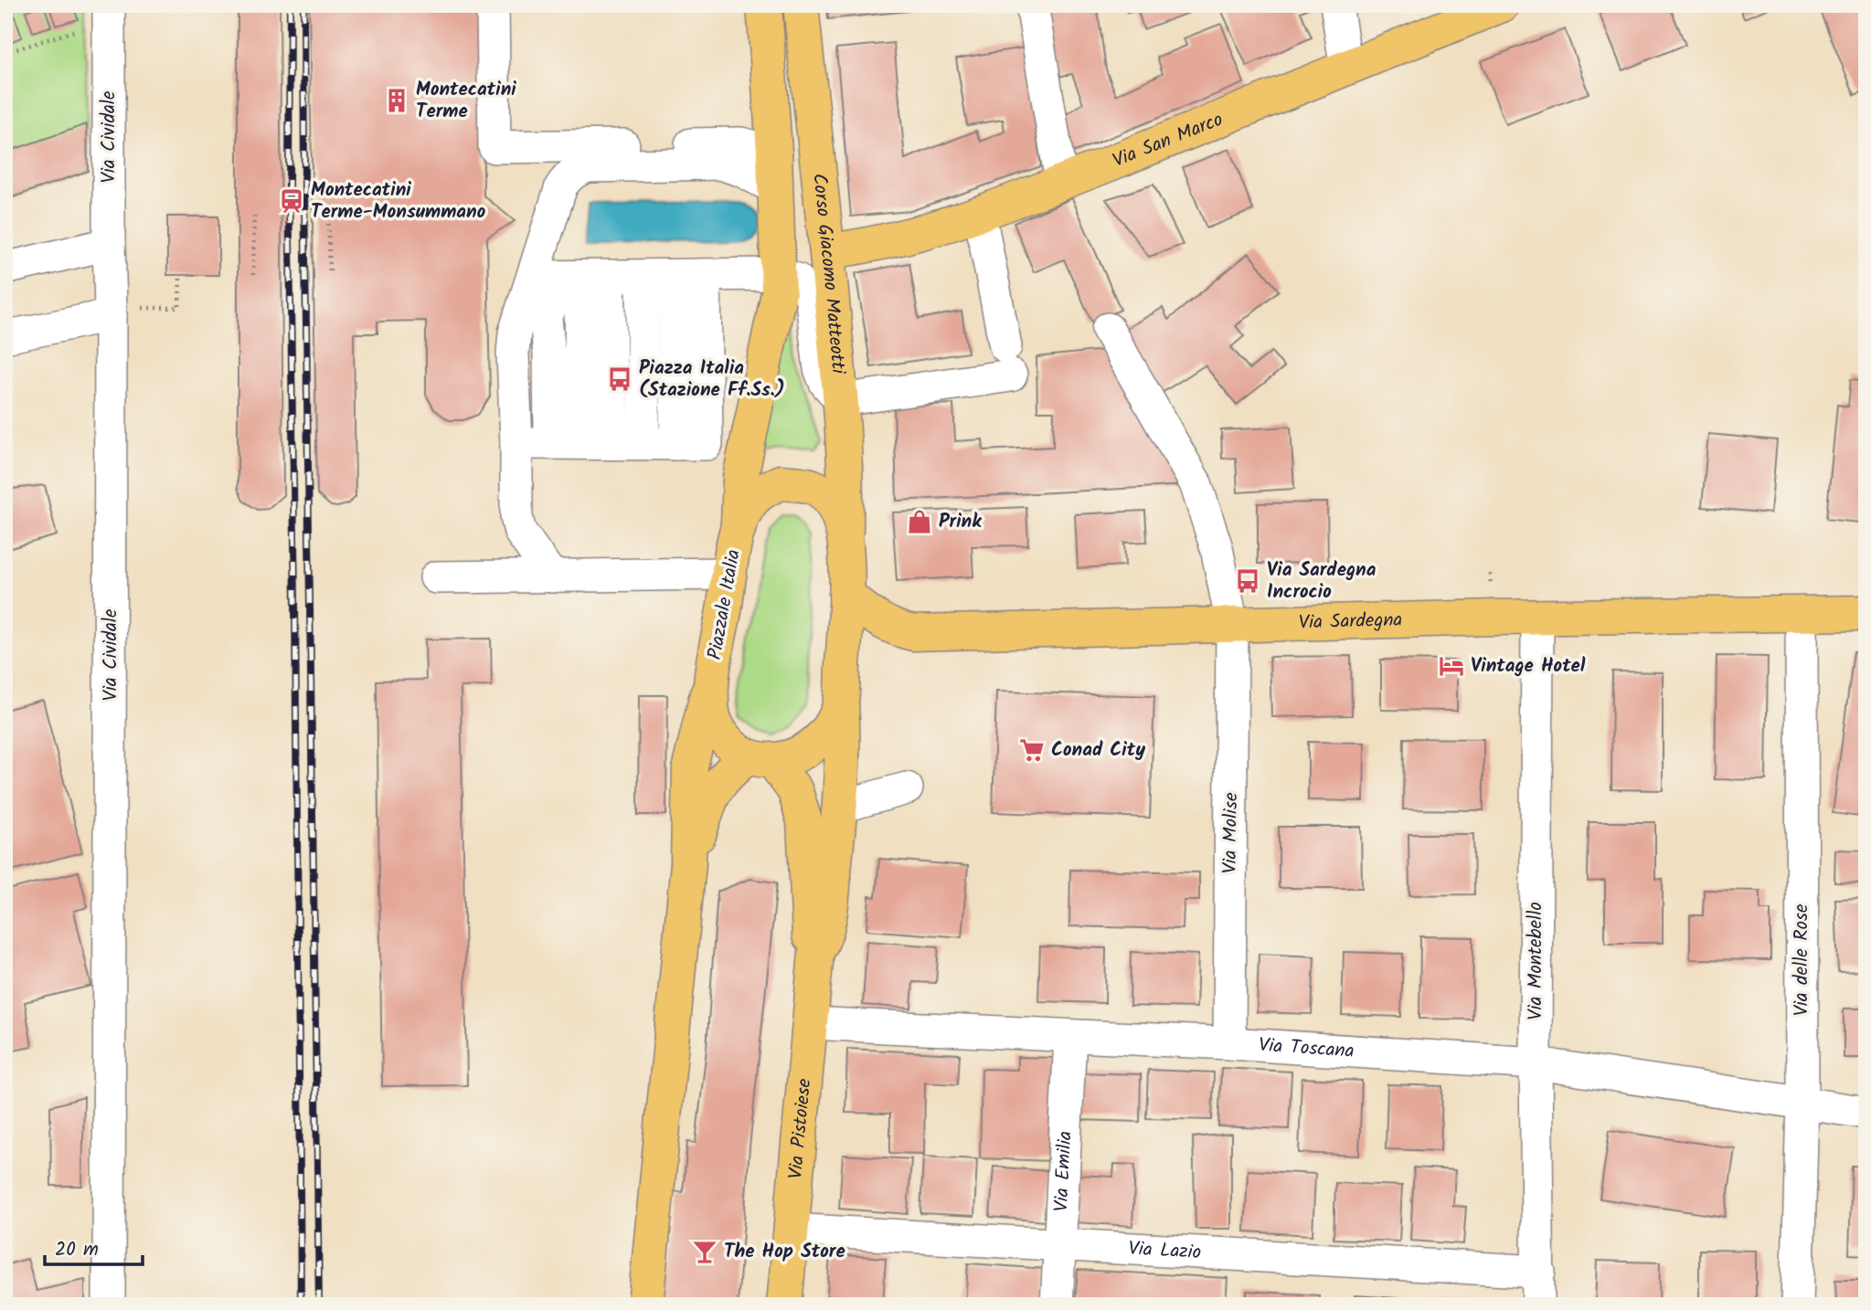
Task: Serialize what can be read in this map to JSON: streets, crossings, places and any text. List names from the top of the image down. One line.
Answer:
{"streets":{"main road":["Via San Marco","Corso Giacomo Matteotti","Piazzale Italia","Via Sardegna","Via Pistoiese"],"street":["Via Cividale","Via Molise","Via delle Rose","Via Montebello","Via Toscana","Via Emilia","Via Lazio"]},"crossings":[["Via San Marco","Corso Giacomo Matteotti"],["Corso Giacomo Matteotti","Piazzale Italia"],["Piazzale Italia","Via Sardegna"],["Piazzale Italia","Via Pistoiese"],["Via Sardegna","Via Molise"],["Via Sardegna","Via delle Rose"],["Via Sardegna","Via Montebello"],["Via Molise","Via Toscana"],["Via delle Rose","Via Toscana"],["Via Montebello","Via Toscana"],["Via Montebello","Via Lazio"],["Via Toscana","Via Pistoiese"],["Via Toscana","Via Emilia"],["Via Pistoiese","Via Lazio"],["Via Emilia","Via Lazio"]],"places":{"building":["Montecatini Terme"],"station":["Montecatini Terme-Monsummano"],"bus stop":["Piazza Italia (Stazione Ff.Ss.)","Via Sardegna Incrocio"],"shop":["Prink"],"hotel":["Vintage Hotel"],"supermarket":["Conad City"],"bar":["The Hop Store"]},"scale_bar":"20 m"}
